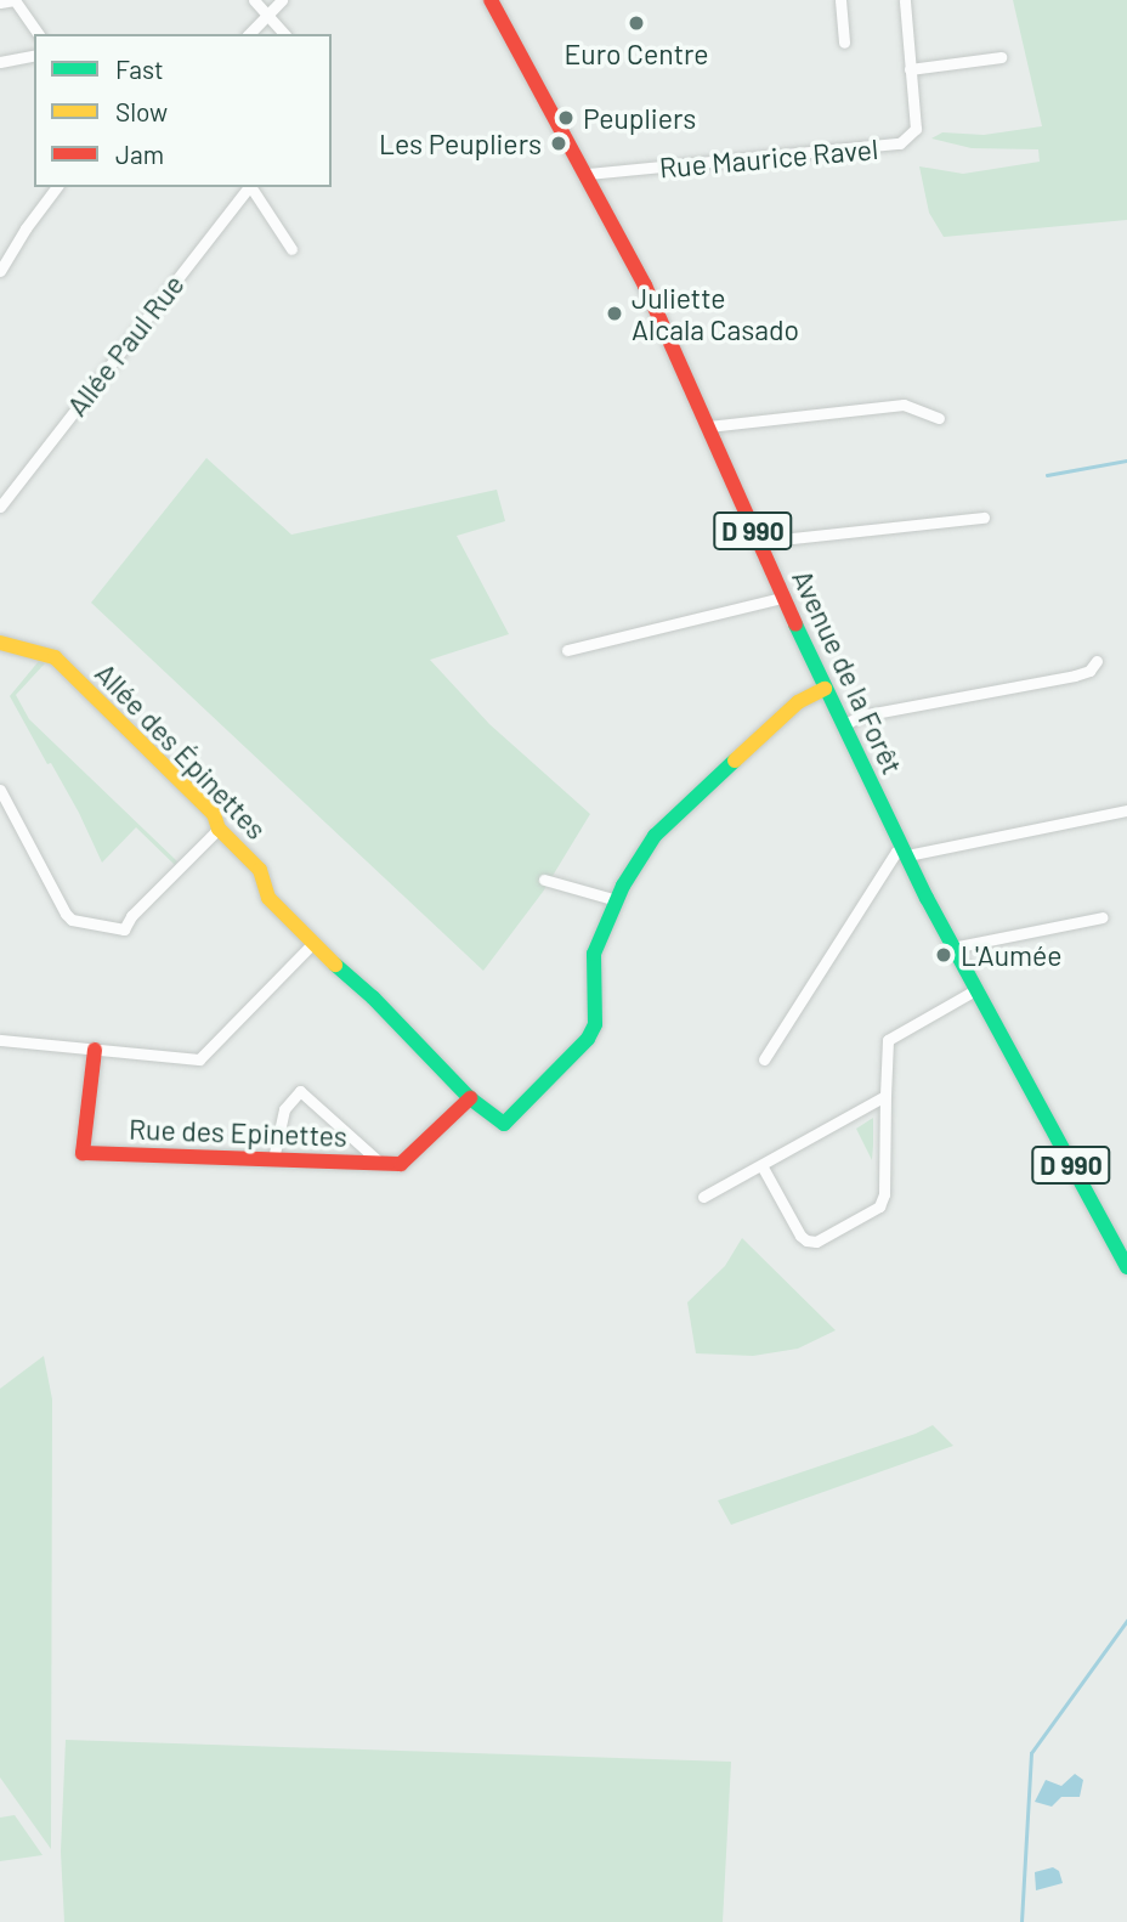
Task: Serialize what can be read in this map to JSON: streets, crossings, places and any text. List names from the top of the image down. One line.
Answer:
{"streets":{"street":["Rue Maurice Ravel","Allée Paul Rue","D 990","Avenue de la Forêt","Allée des Épinettes","Rue des Epinettes"]},"crossings":[["Rue Maurice Ravel","Avenue de la Forêt"],["Allée des Épinettes","Rue des Epinettes"]],"places":["Euro Centre","Peupliers","Les Peupliers","Juliette Alcala Casado","L'Aumée"],"legend":["Fast","Slow","Jam"]}
